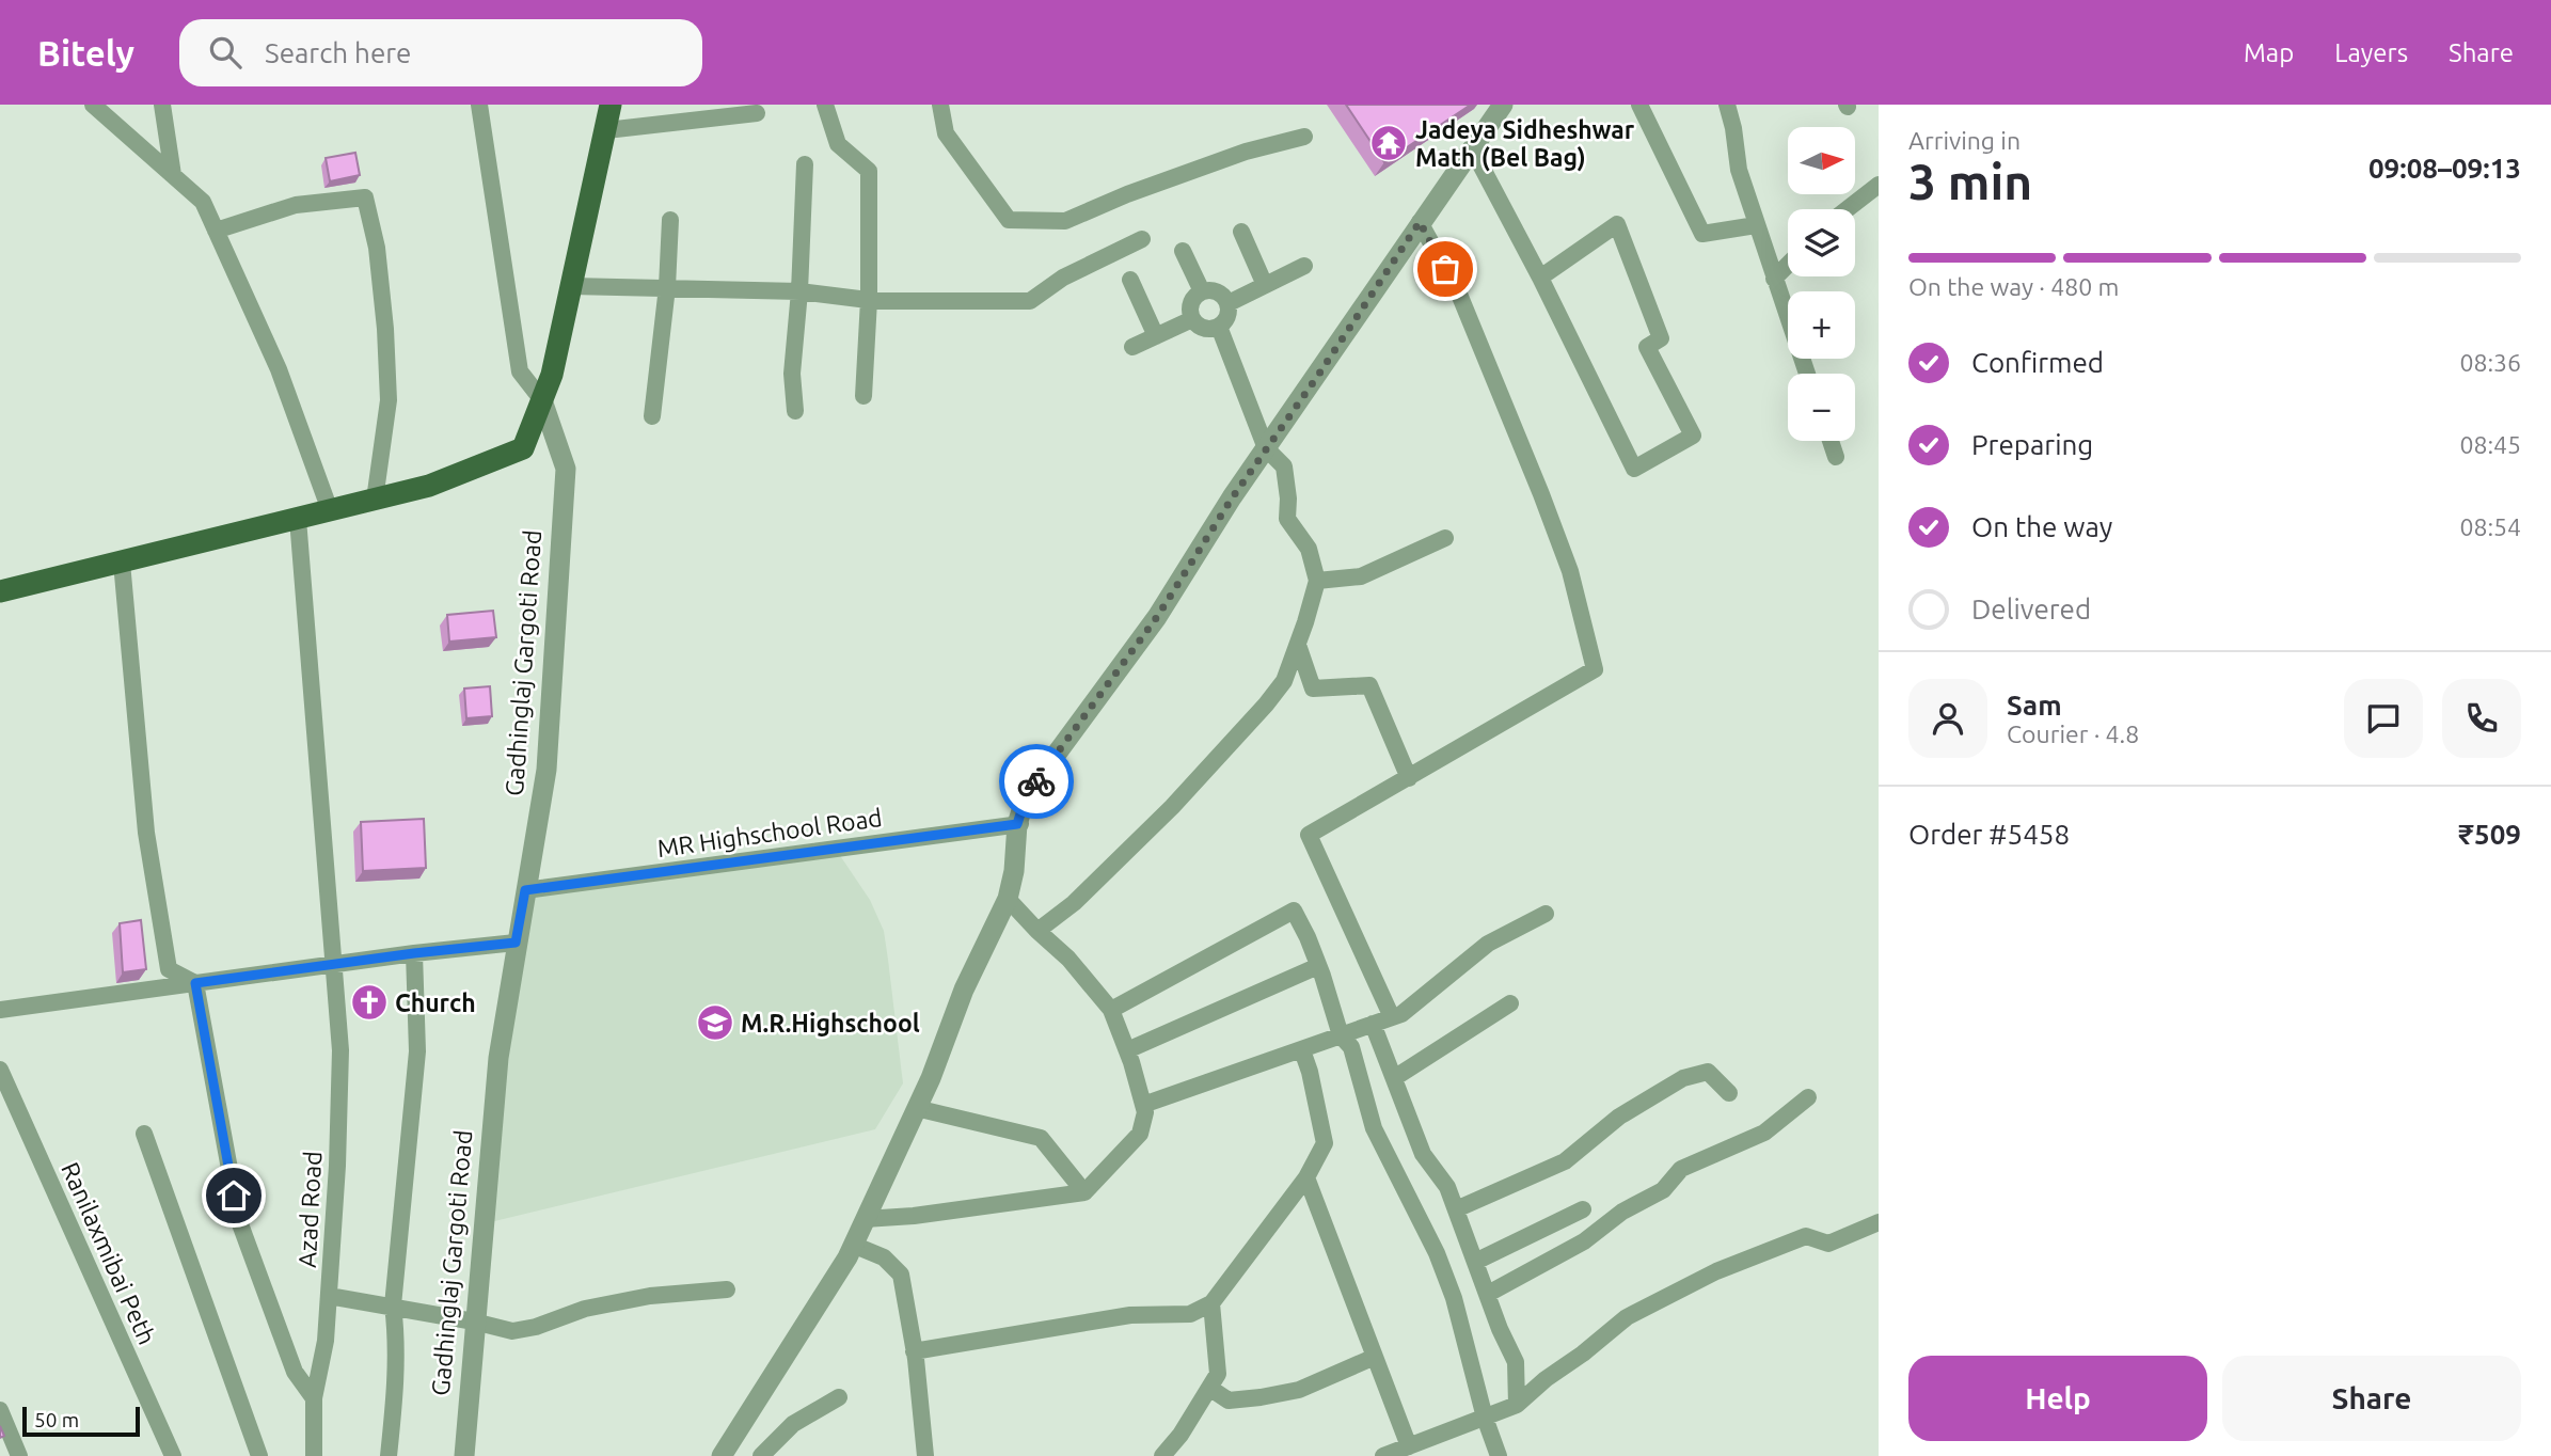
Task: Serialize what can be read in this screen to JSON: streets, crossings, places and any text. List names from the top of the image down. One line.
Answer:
{"streets":{"street":["Gadhinglaj Gargoti Road","MR Highschool Road","Azad Road","Ranilaxmibai Peth"]},"crossings":[["Gadhinglaj Gargoti Road","MR Highschool Road"]],"places":{"temple":["Jadeya Sidheshwar Math (Bel Bag)"],"church":["Church"],"school or university":["M.R.Highschool"]},"scale_bar":"50 m","north":"right","page":{"header":"Bitely","search":"Search here","nav":["Map","Layers","Share"],"heading":["3 min","Arriving in","09:08–09:13"],"panel":["Sam","Courier · 4.8","Order #5458","₹509"],"map_buttons":["+","−"],"bar":"On the way · 480 m","list":[["Confirmed","08:36"],["Preparing","08:45"],["On the way","08:54"],"Delivered"],"buttons":["Help","Share"],"scale":"50 m"}}
